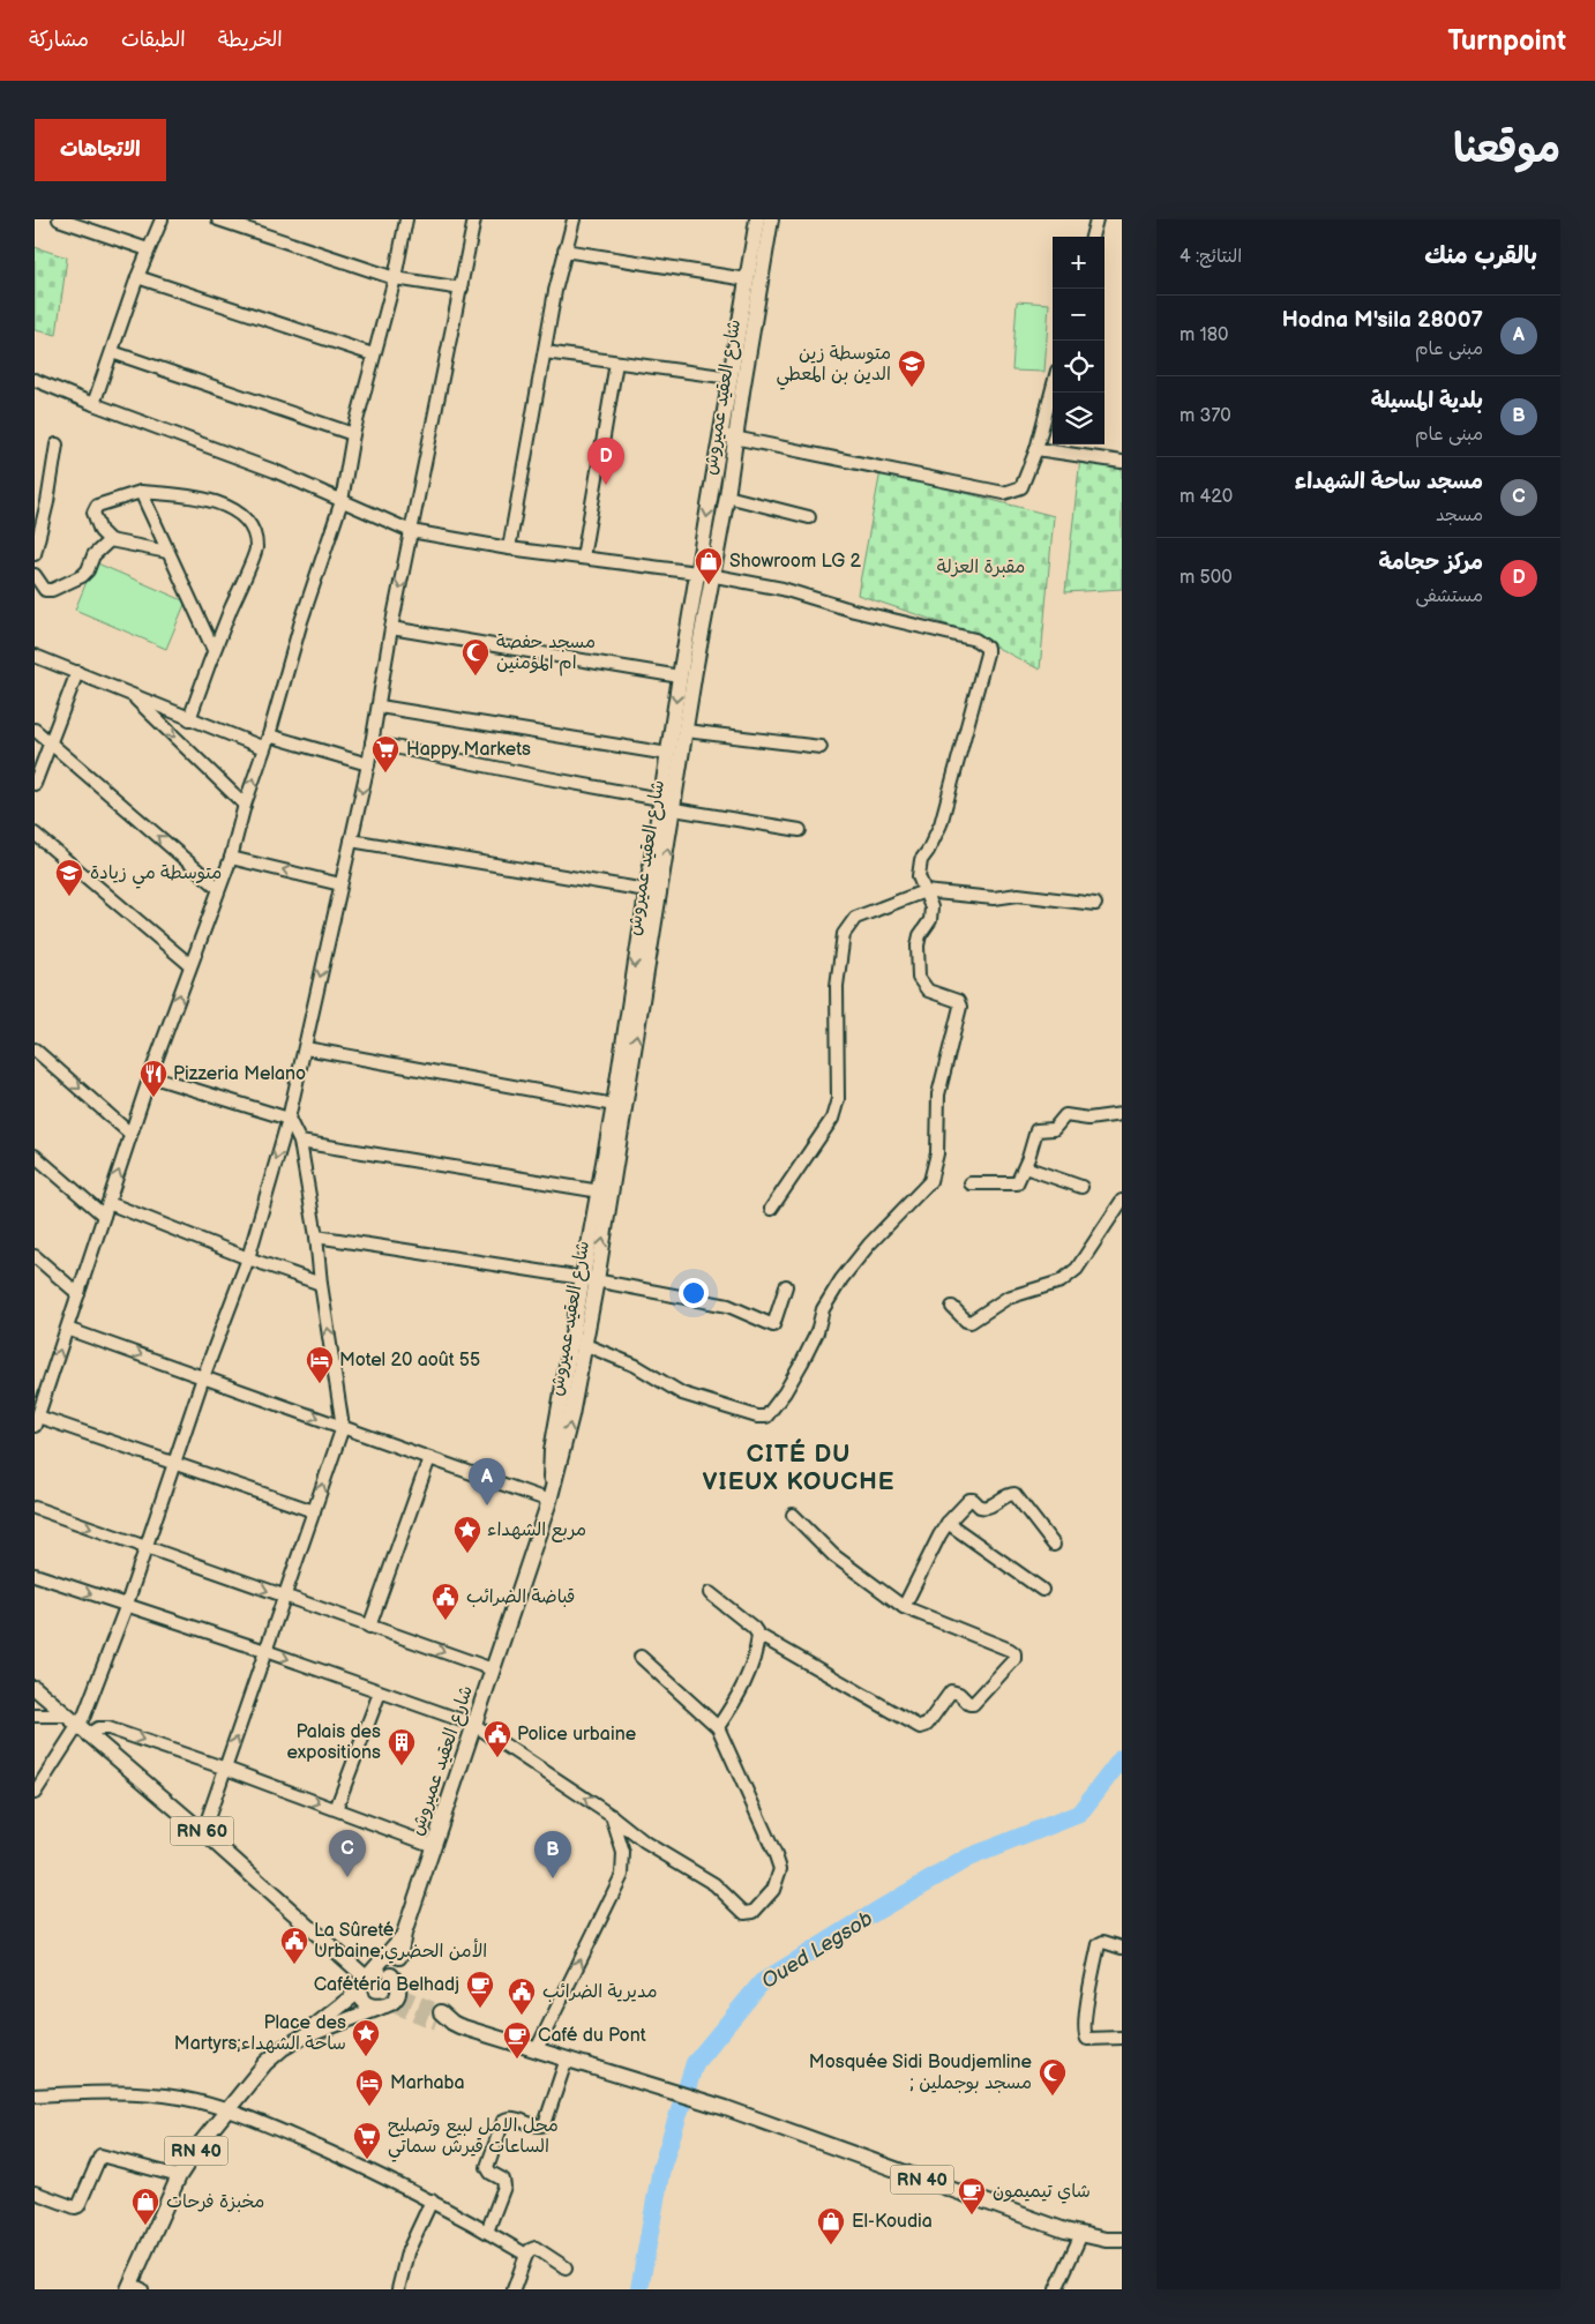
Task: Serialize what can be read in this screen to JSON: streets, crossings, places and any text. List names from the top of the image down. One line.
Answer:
{"streets":{"main road":["شارع العقيد عميروش","RN 60","RN 40"]},"crossings":[["شارع العقيد عميروش","RN 60"],["شارع العقيد عميروش","RN 40"],["RN 60","RN 40"]],"districts":["CITÉ DU VIEUX KOUCHE"],"water":["Oued Legsob"],"parks":["مقبرة العزلة"],"places":{"school or university":["متوسطة زين الدين بن المعطي","متوسطة مي زيادة"],"shop":["Showroom LG 2","مخبزة فرحات","El-Koudia"],"mosque":["مسجد حفصة ام المؤمنين","Mosquée Sidi Boudjemline ; مسجد بوجملين"],"supermarket":["Happy Markets","محل الامل لبيع وتصليح الساعات قيرش سماتي"],"restaurant":["Pizzeria Melano"],"hotel":["Motel 20 août 55","Marhaba"],"place":["مربع الشهداء","Place des Martyrs;ساحة الشهداء"],"public building":["قباضة الضرائب","Police urbaine","La Sûreté Urbaine;الأمن الحضري","مديرية الضرائب"],"building":["Palais des expositions"],"cafe":["Cafétéria Belhadj","Café du Pont","شاي تيميمون"]},"page":{"header":"Turnpoint","nav":["الخريطة","الطبقات","مشاركة"],"title":"موقعنا","buttons":"الاتجاهات","heading":["بالقرب منك","النتائج: 4"],"map_buttons":["+","−"],"list":[{"mark":"A","name":"Hodna M'sila 28007","note":"مبنى عام","value":"180 m"},{"mark":"B","name":"بلدية المسيلة","note":"مبنى عام","value":"370 m"},{"mark":"C","name":"مسجد ساحة الشهداء","note":"مسجد","value":"420 m"},{"mark":"D","name":"مركز حجامة","note":"مستشفى","value":"500 m"}],"pins":["D","A","C","B"]}}
